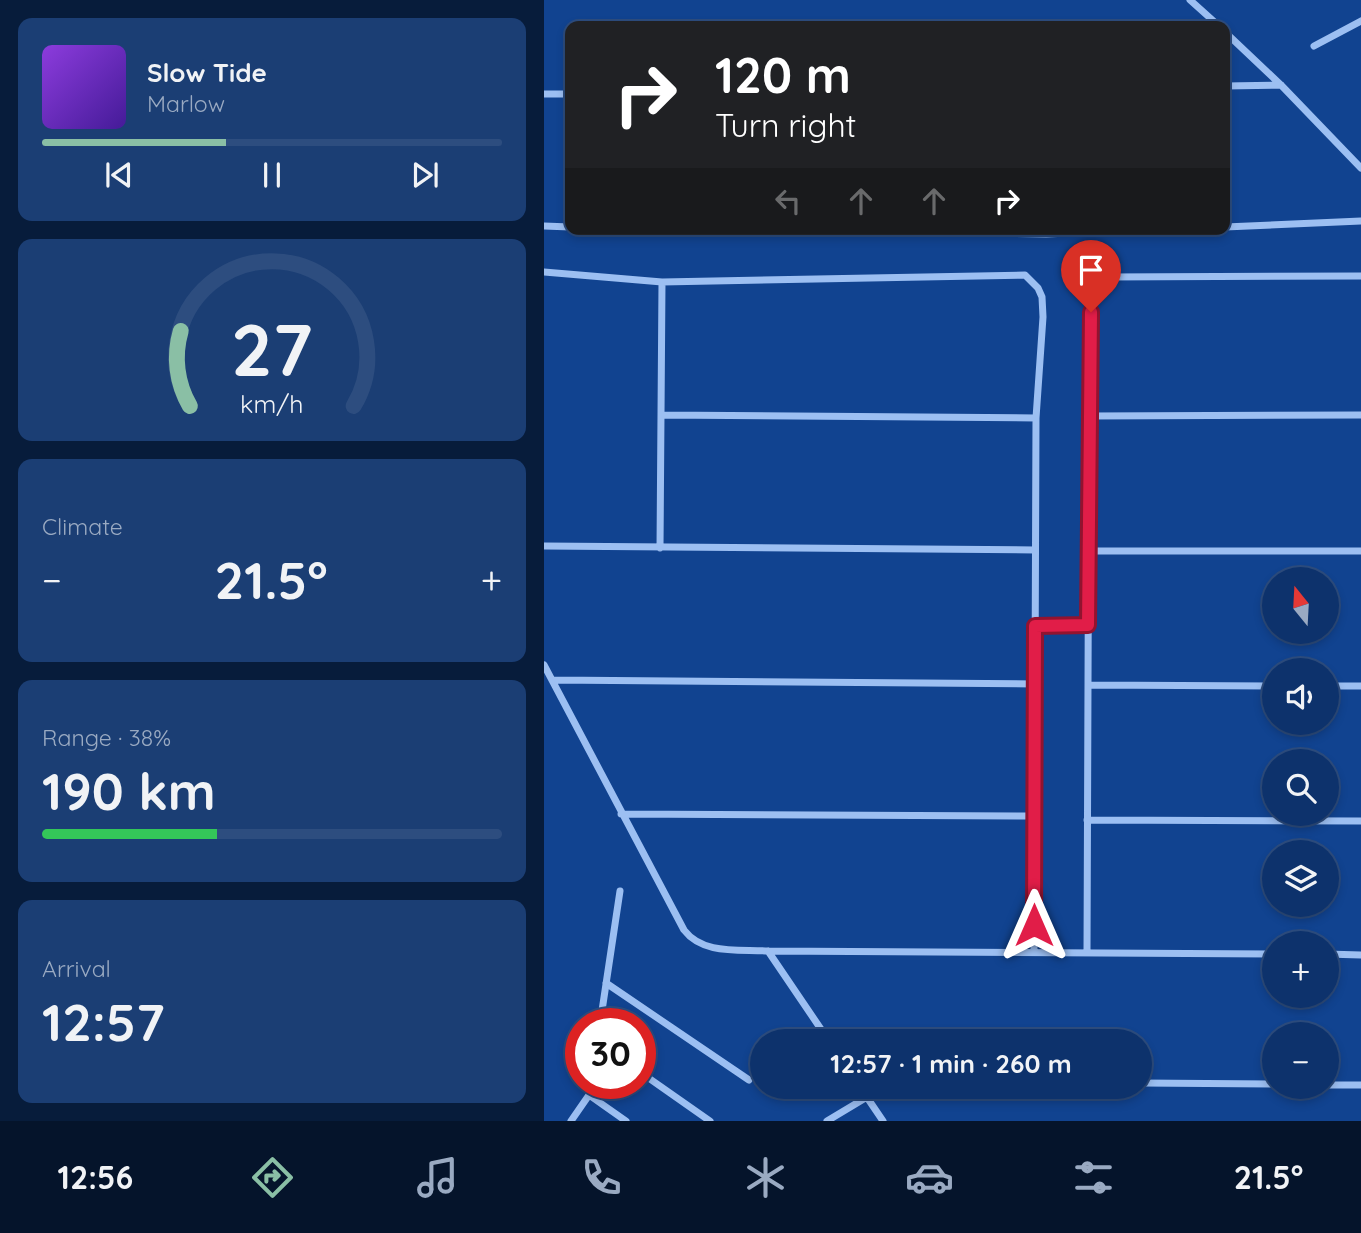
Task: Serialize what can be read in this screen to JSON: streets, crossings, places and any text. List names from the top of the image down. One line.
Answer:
{"north":"top","page":{"turn":["120 m","Turn right"],"song":["Slow Tide","Marlow"],"tile":["Climate",["Range · 38%","190 km"],["Arrival","12:57"]],"heat":["−","21.5°","+"],"map_buttons":["+","−"],"limit":"30","trip":"12:57 · 1 min · 260 m","tabs":["12:56","21.5°"],"gauge":["27","km/h"]}}
